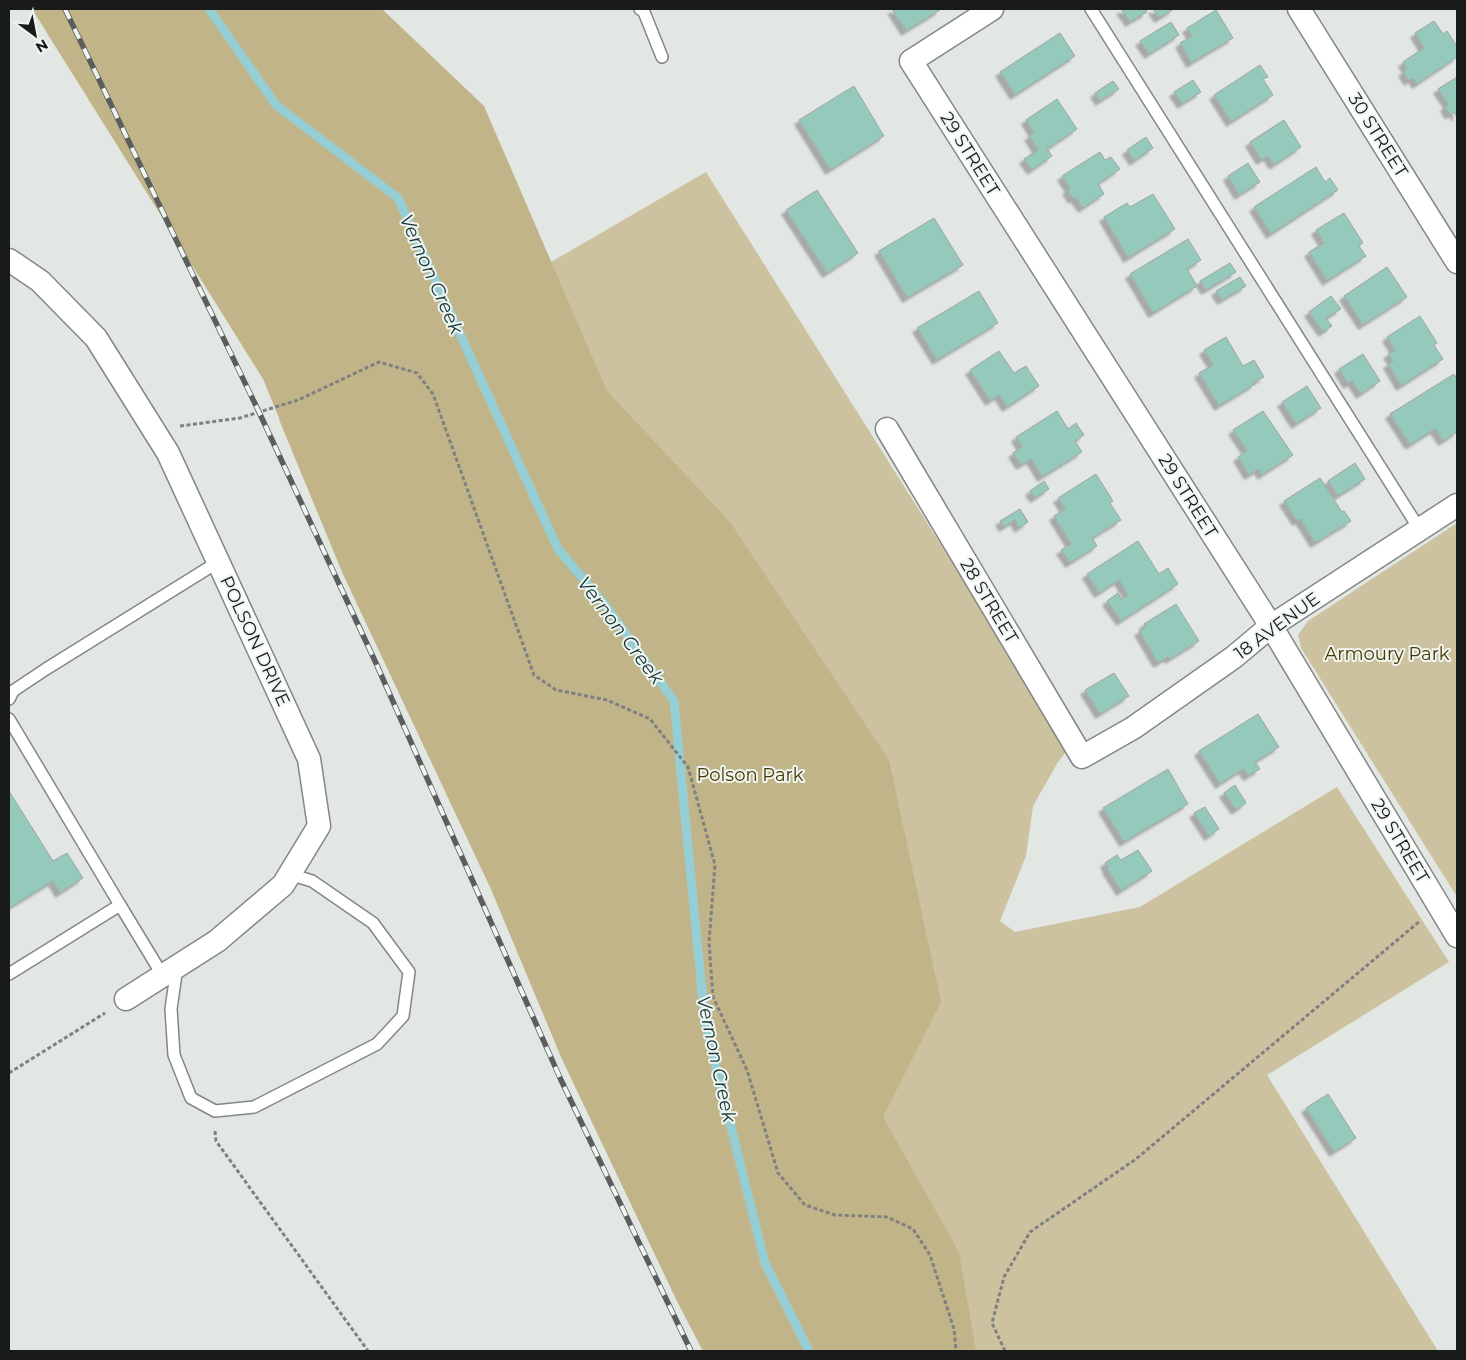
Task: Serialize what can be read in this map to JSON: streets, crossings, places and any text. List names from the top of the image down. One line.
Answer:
{"streets":{"street":["30 STREET","29 STREET","28 STREET","18 AVENUE","POLSON DRIVE"]},"crossings":[["29 STREET","18 AVENUE"],["28 STREET","18 AVENUE"]],"water":["Vernon Creek"],"parks":["Armoury Park","Polson Park"],"north":"bottom right"}
